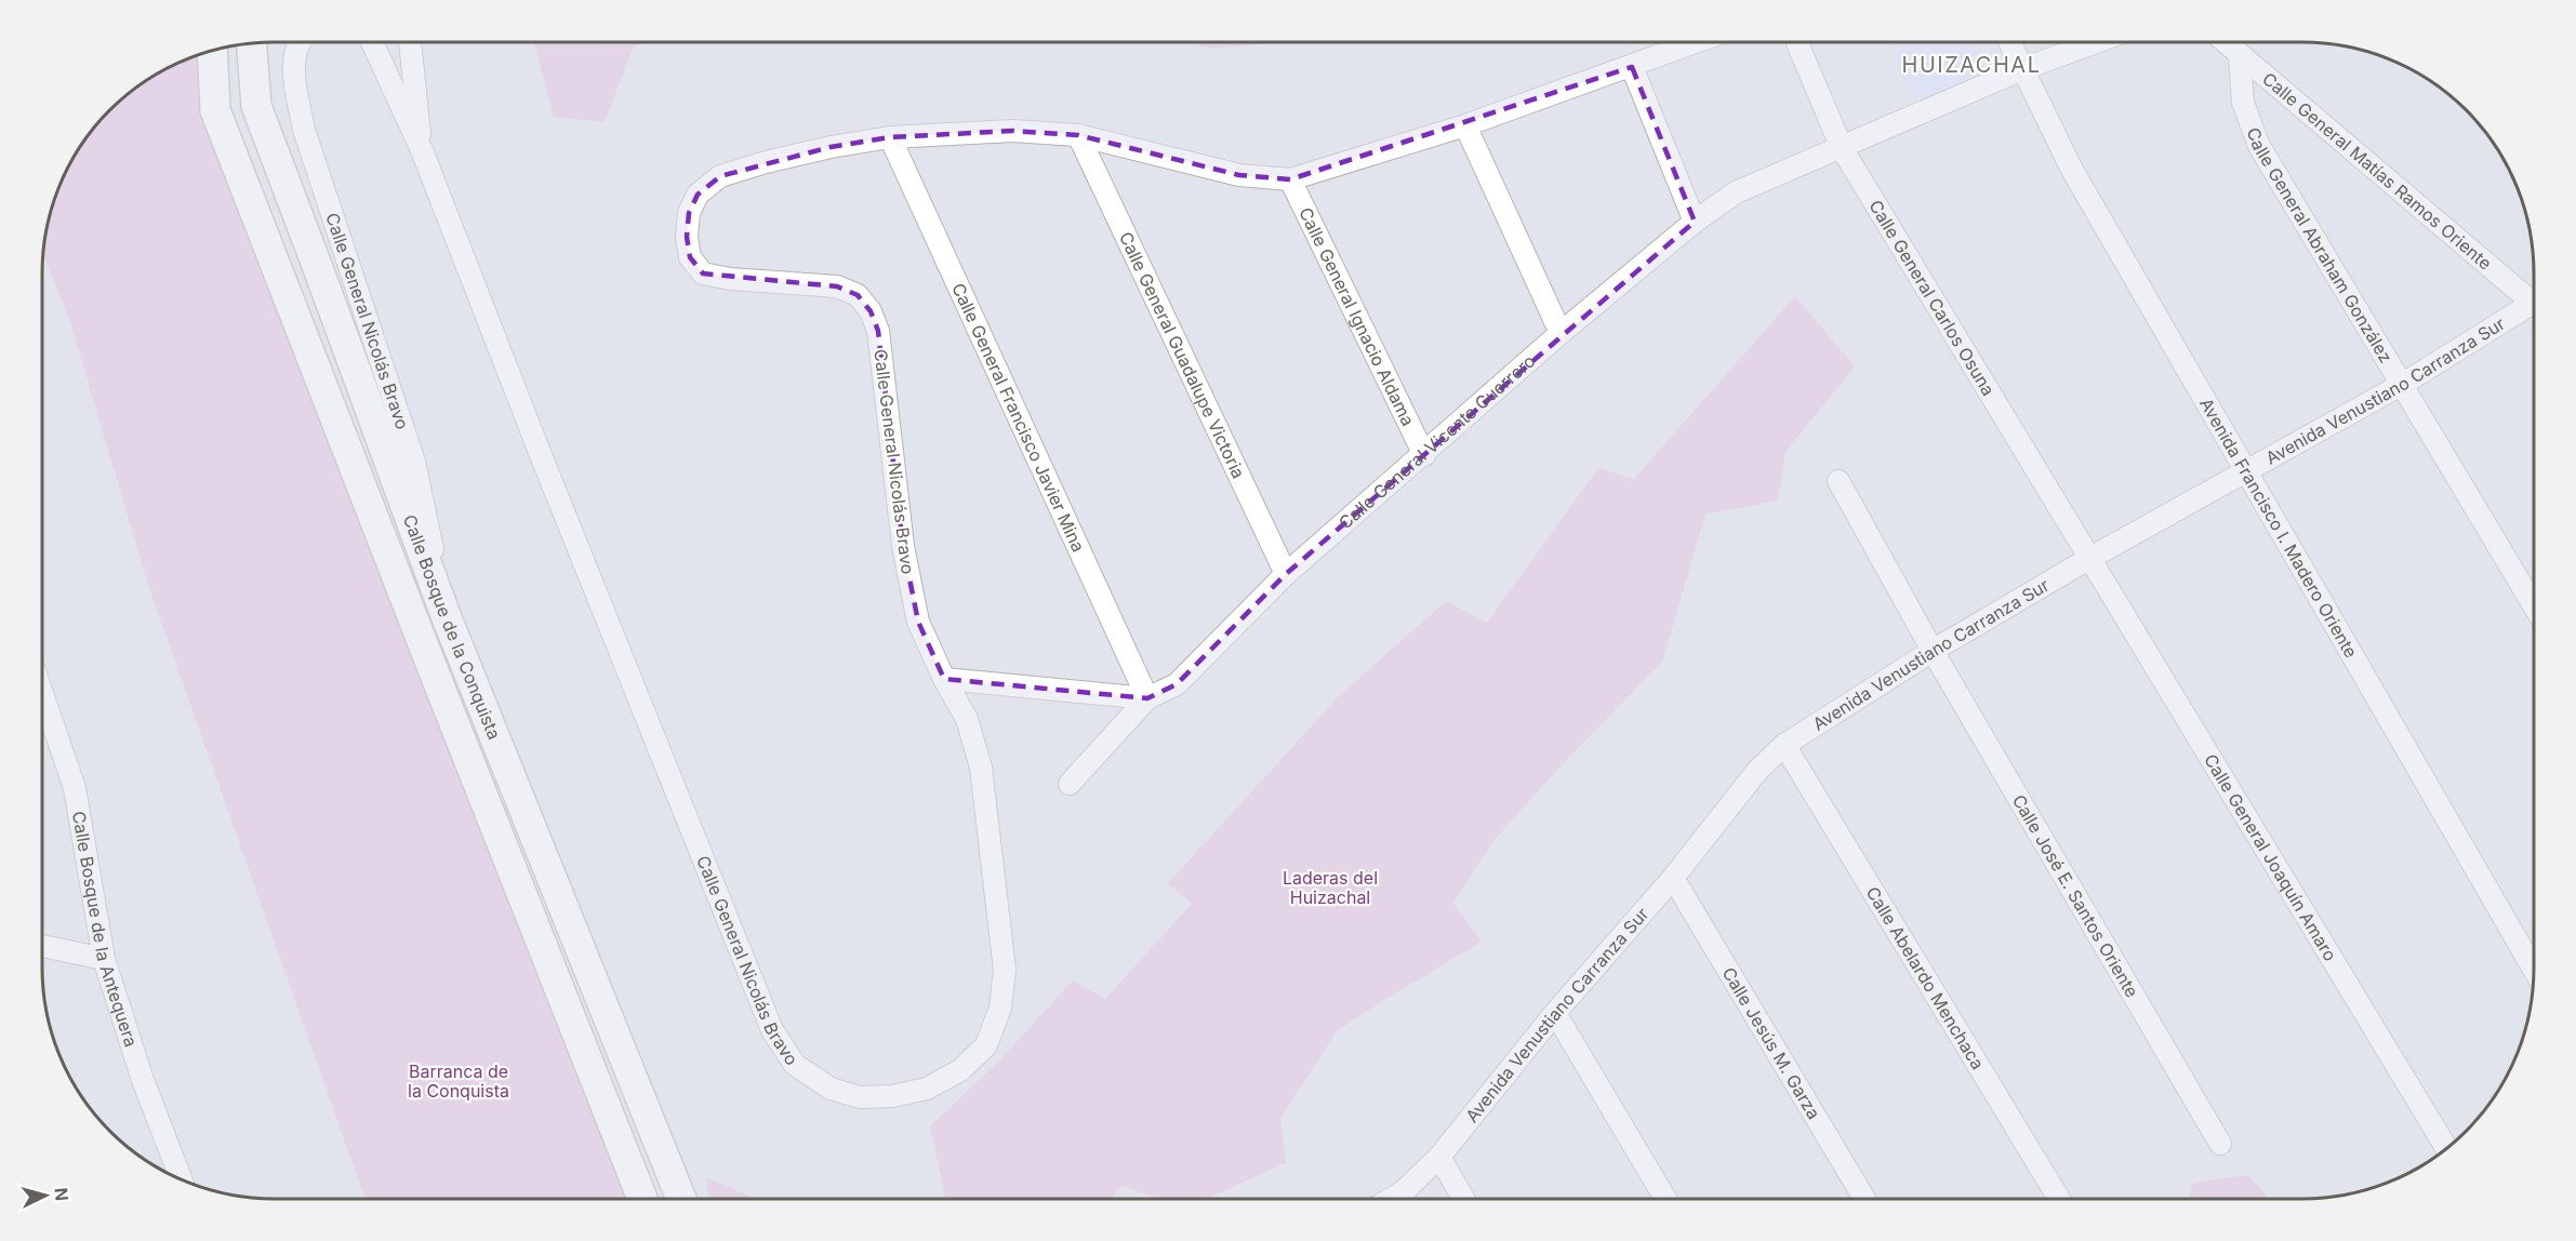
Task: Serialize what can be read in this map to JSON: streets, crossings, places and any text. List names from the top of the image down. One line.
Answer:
{"streets":{"main road":["Calle Bosque de la Conquista"],"street":["Calle General Matías Ramos Oriente","Calle General Abraham González","Calle General Carlos Osuna","Calle General Ignacio Aldama","Calle General Nicolás Bravo","Calle General Guadalupe Victoria","Avenida Venustiano Carranza Sur","Calle General Francisco Javier Mina","Calle General Vicente Guerrero","Avenida Francisco I. Madero Oriente","Calle General Joaquín Amaro","Calle José E. Santos Oriente","Calle Bosque de la Antequera","Calle Abelardo Menchaca","Calle Jesús M. Garza"]},"crossings":[["Calle General Matías Ramos Oriente","Calle General Abraham González"],["Calle General Abraham González","Avenida Venustiano Carranza Sur"],["Calle General Carlos Osuna","Avenida Venustiano Carranza Sur"],["Calle General Carlos Osuna","Calle General Vicente Guerrero"],["Calle General Carlos Osuna","Calle General Joaquín Amaro"],["Calle General Ignacio Aldama","Calle General Vicente Guerrero"],["Calle General Nicolás Bravo","Calle General Francisco Javier Mina"],["Calle General Nicolás Bravo","Calle Bosque de la Conquista"],["Calle General Guadalupe Victoria","Calle General Vicente Guerrero"],["Avenida Venustiano Carranza Sur","Avenida Francisco I. Madero Oriente"],["Avenida Venustiano Carranza Sur","Calle General Joaquín Amaro"],["Avenida Venustiano Carranza Sur","Calle José E. Santos Oriente"],["Avenida Venustiano Carranza Sur","Calle Abelardo Menchaca"],["Avenida Venustiano Carranza Sur","Calle Jesús M. Garza"],["Calle General Francisco Javier Mina","Calle General Vicente Guerrero"],["Calle General Vicente Guerrero","Avenida Francisco I. Madero Oriente"]],"districts":["HUIZACHAL"],"parks":["Laderas del Huizachal","Barranca de la Conquista"],"north":"right"}
